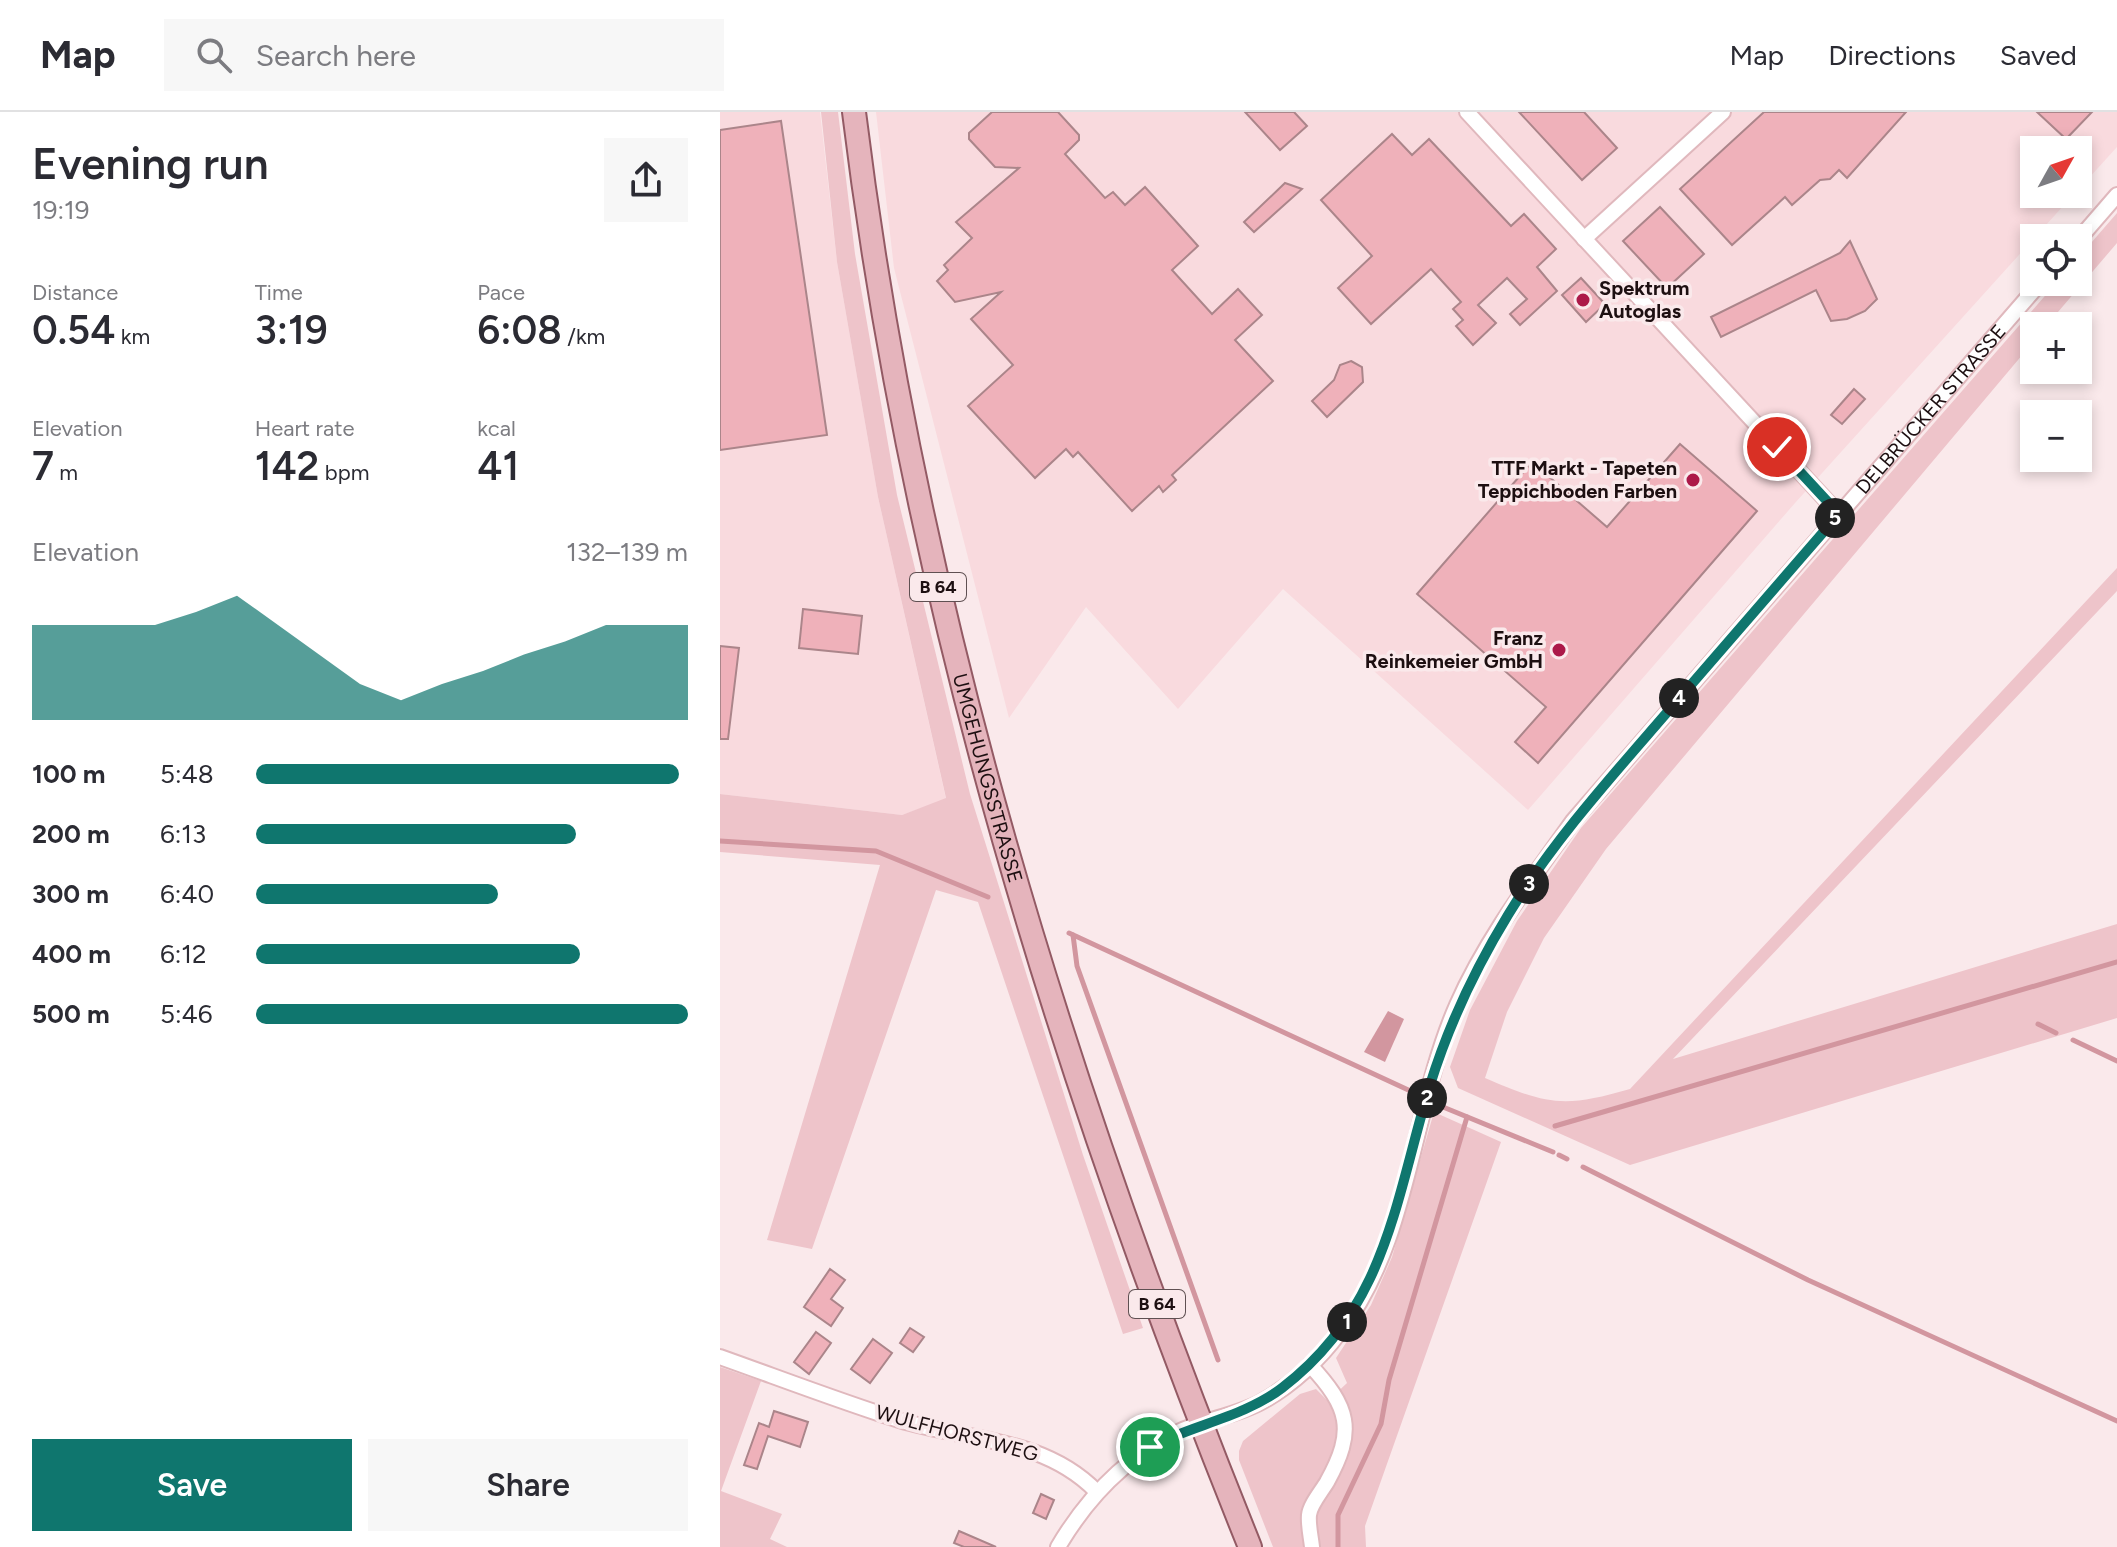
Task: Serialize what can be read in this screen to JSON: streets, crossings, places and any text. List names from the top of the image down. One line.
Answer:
{"streets":{"main road":["B 64","UMGEHUNGSSTRASSE"],"street":["DELBRÜCKER STRASSE","WULFHORSTWEG"]},"crossings":[["DELBRÜCKER STRASSE","B 64"],["DELBRÜCKER STRASSE","UMGEHUNGSSTRASSE"],["DELBRÜCKER STRASSE","WULFHORSTWEG"],["B 64","UMGEHUNGSSTRASSE"]],"places":["Spektrum Autoglas","TTF Markt - Tapeten Teppichboden Farben","Franz Reinkemeier GmbH"],"north":"top right","page":{"header":"Map","search":"Search here","nav":["Map","Directions","Saved"],"heading":["Evening run","19:19"],"map_buttons":["+","−"],"stats":[["Distance","0.54 km"],["Time","3:19"],["Pace","6:08 /km"],["Elevation","7 m"],["Heart rate","142 bpm"],["kcal","41"]],"pins":["5","4","3","2","1"],"chart":["Elevation","132–139 m"],"list":[{"name":"100 m","note":"5:48"},{"name":"200 m","note":"6:13"},{"name":"300 m","note":"6:40"},{"name":"400 m","note":"6:12"},{"name":"500 m","note":"5:46"}],"buttons":["Save","Share"]}}
